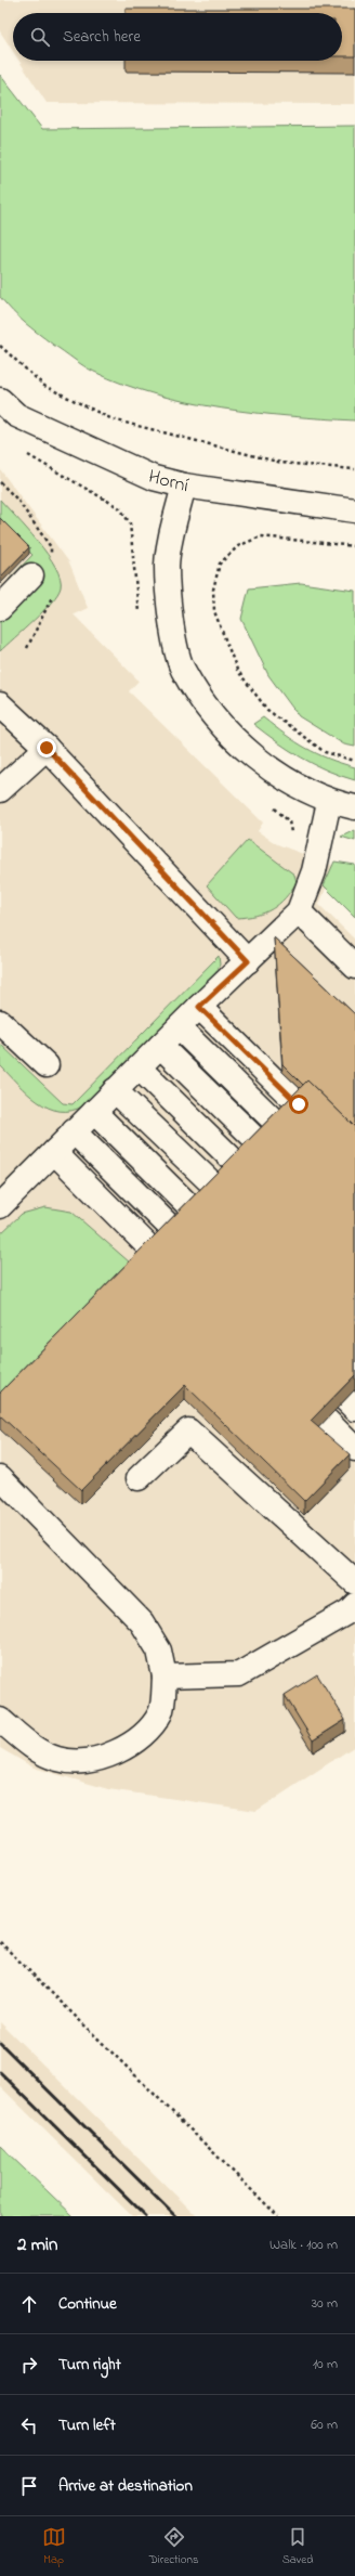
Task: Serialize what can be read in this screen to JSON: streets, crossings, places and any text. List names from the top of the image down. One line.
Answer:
{"streets":{"main road":["Horní"]},"page":{"search":"Search here","heading":["2 min","Walk · 100 m"],"list":[["Continue","30 m"],["Turn right","10 m"],["Turn left","60 m"],"Arrive at destination"],"nav":["Map","Directions","Saved"]}}
